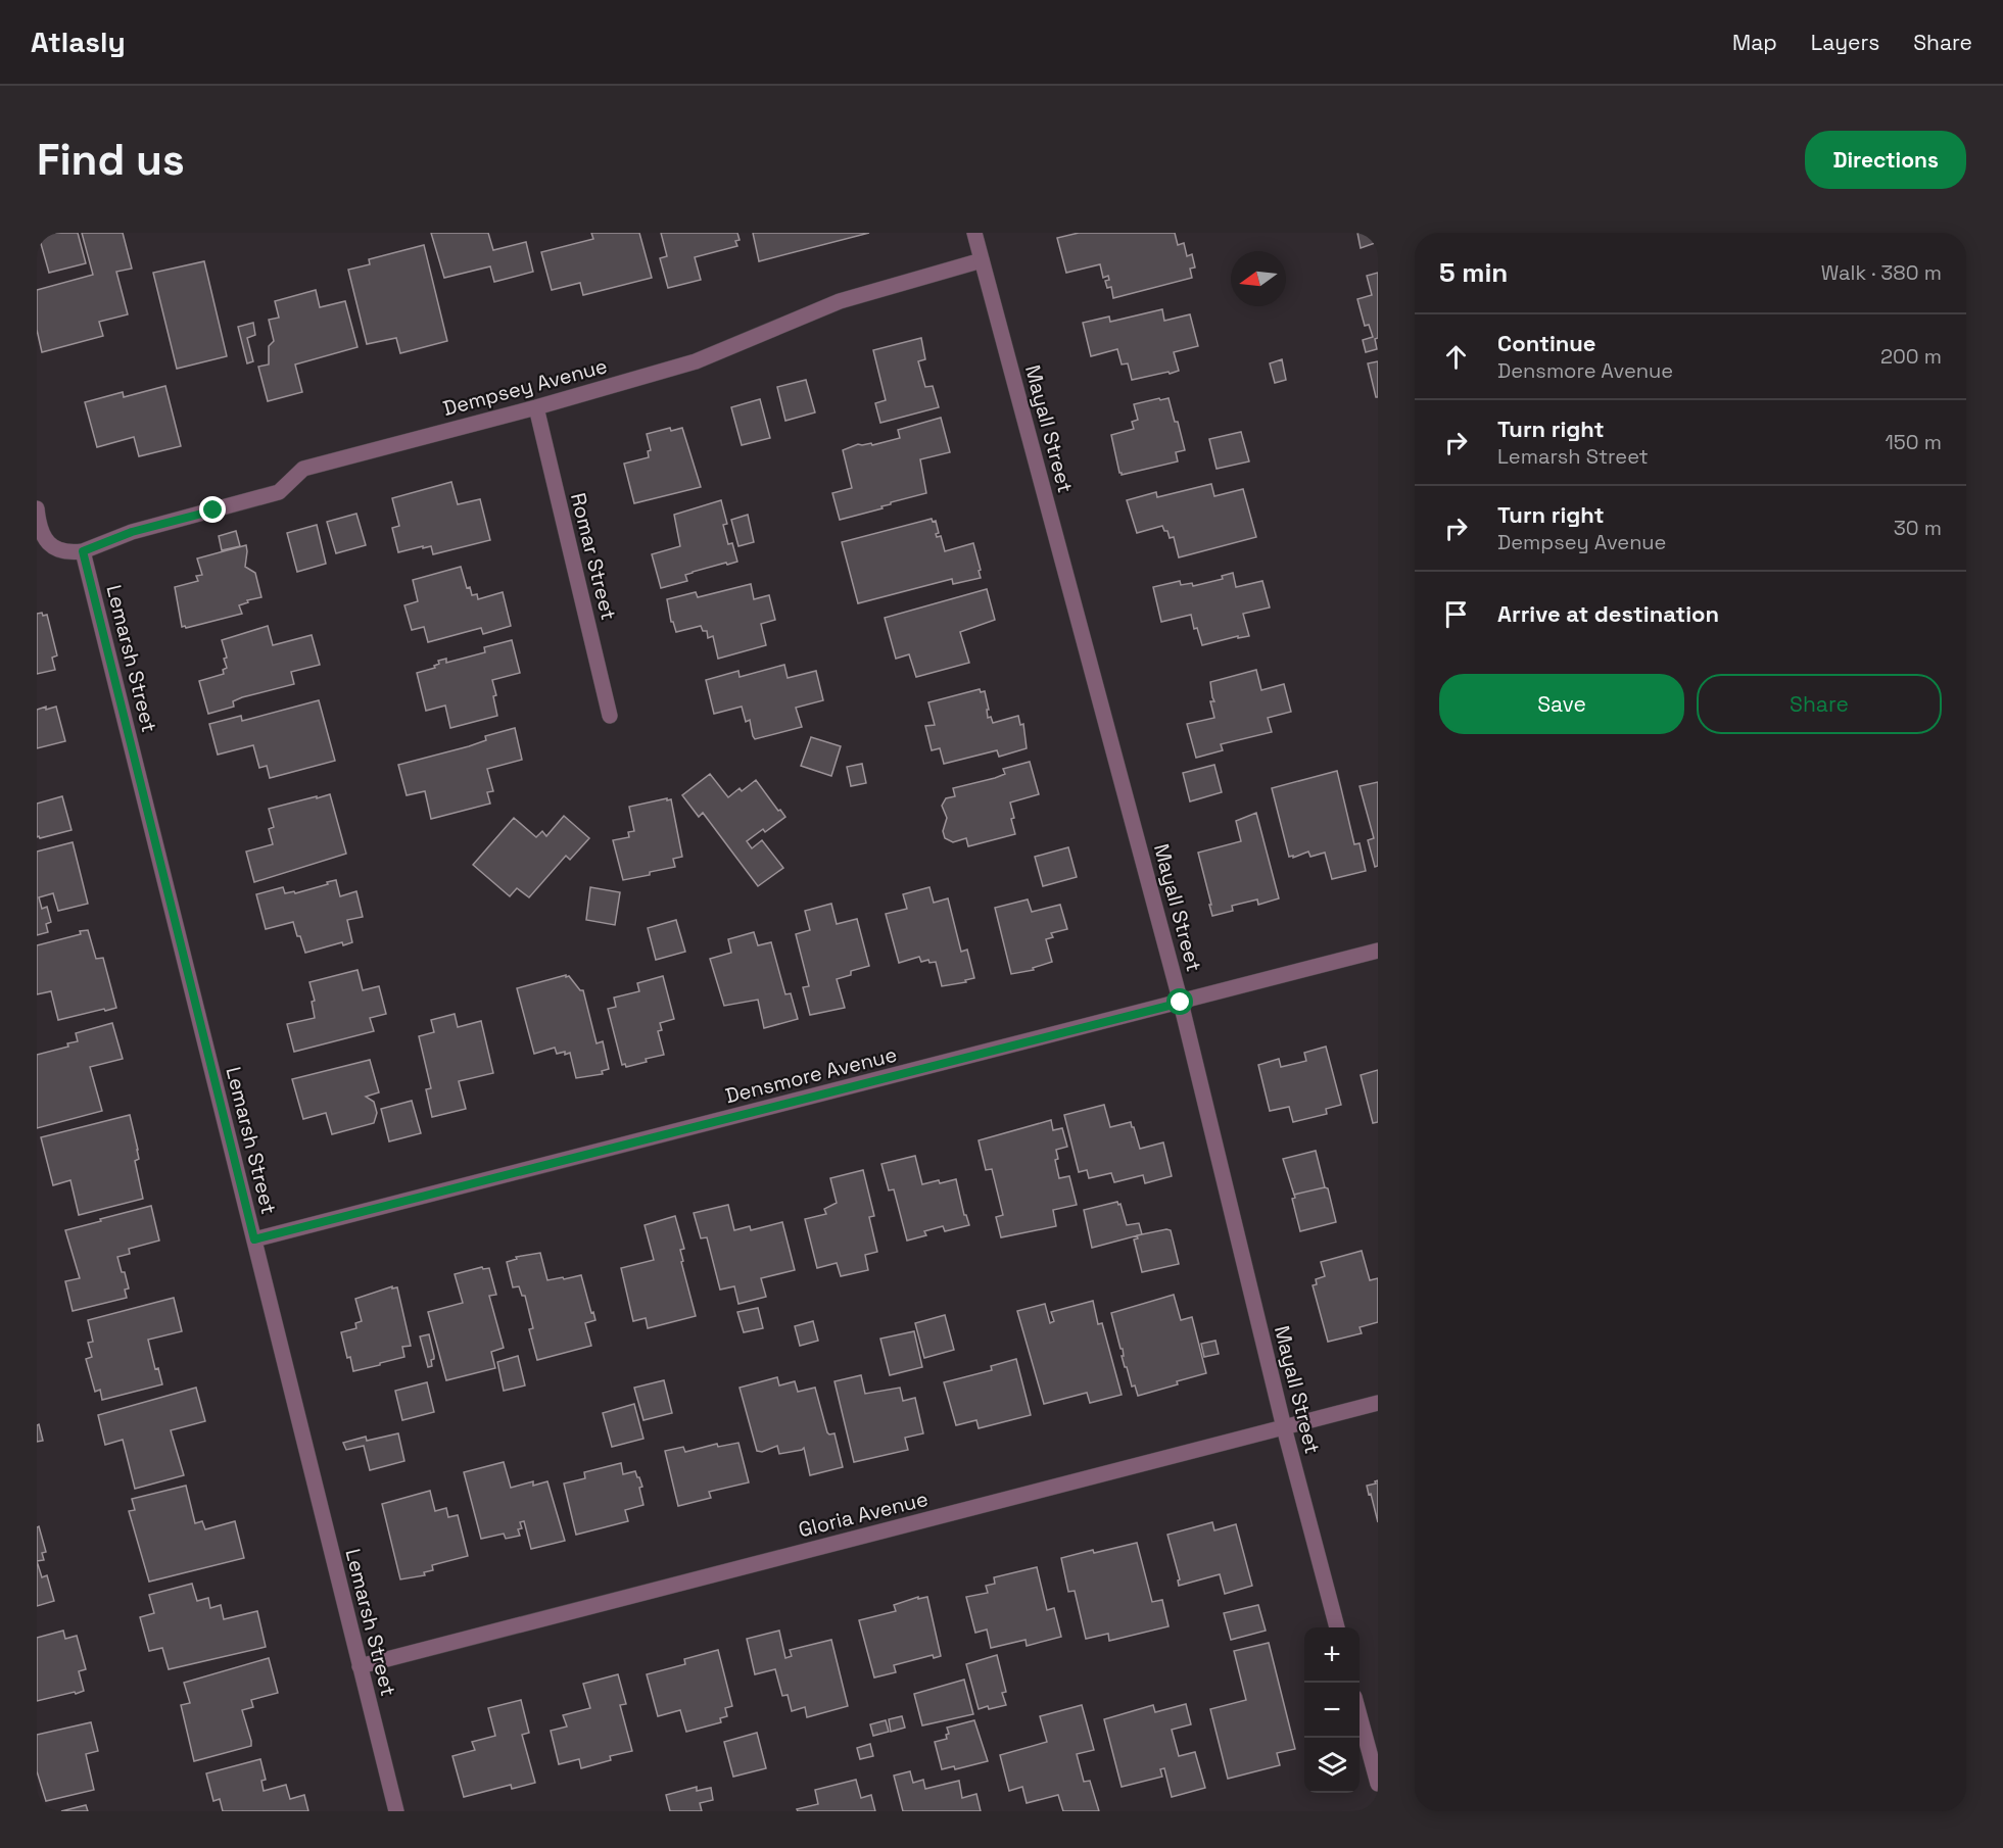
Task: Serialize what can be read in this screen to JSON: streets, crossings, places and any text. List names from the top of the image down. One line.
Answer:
{"streets":{"street":["Dempsey Avenue","Mayall Street","Romar Street","Lemarsh Street","Densmore Avenue","Gloria Avenue"]},"crossings":[["Dempsey Avenue","Mayall Street"],["Dempsey Avenue","Romar Street"],["Dempsey Avenue","Lemarsh Street"],["Mayall Street","Densmore Avenue"],["Mayall Street","Gloria Avenue"],["Lemarsh Street","Densmore Avenue"],["Lemarsh Street","Gloria Avenue"]],"north":"left","page":{"header":"Atlasly","nav":["Map","Layers","Share"],"buttons":["Directions",["Save","Share"]],"title":"Find us","heading":["5 min","Walk · 380 m"],"list":[["Continue","Densmore Avenue","200 m"],["Turn right","Lemarsh Street","150 m"],["Turn right","Dempsey Avenue","30 m"],"Arrive at destination"],"map_buttons":["+","−"]}}
